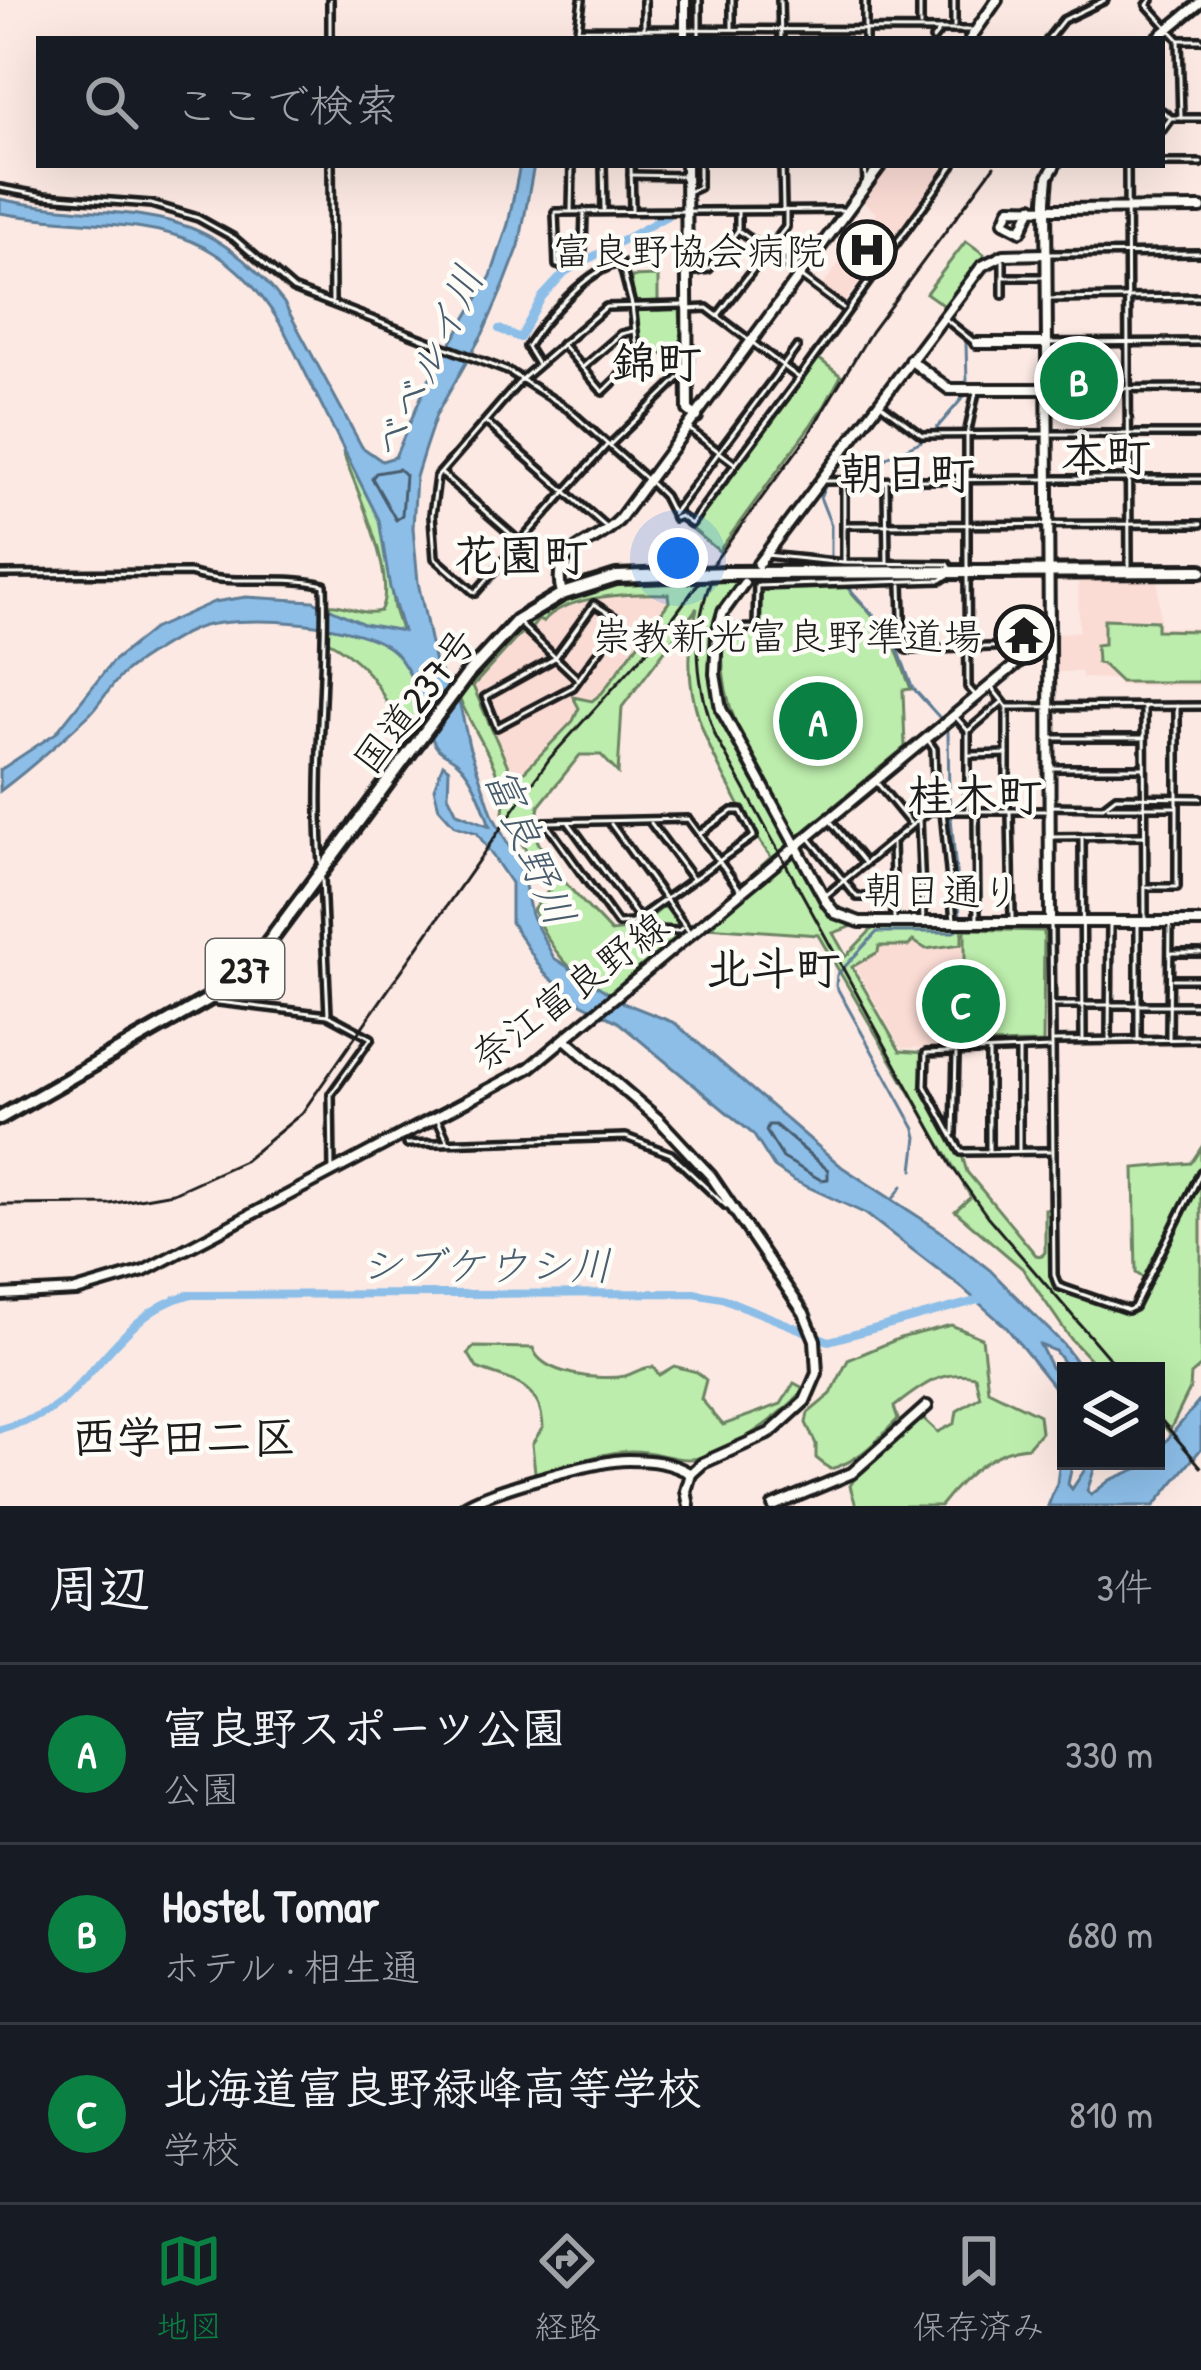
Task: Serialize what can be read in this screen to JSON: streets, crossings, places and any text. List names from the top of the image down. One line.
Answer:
{"streets":{"highway":["国道237号","237"],"street":["朝日通り","奈江富良野線"]},"crossings":[["朝日通り","奈江富良野線"]],"districts":["錦町","本町","朝日町","花園町","桂木町","北斗町","西学田二区"],"water":["ベベルイ川","富良野川","シブケウシ川"],"places":{"hospital":["富良野協会病院"],"temple":["崇教新光富良野準道場"]},"page":{"search":"ここで検索","pins":["B","A","C"],"heading":["周辺","3件"],"list":[{"mark":"A","name":"富良野スポーツ公園","note":"公園","value":"330 m"},{"mark":"B","name":"Hostel Tomar","note":"ホテル · 相生通","value":"680 m"},{"mark":"C","name":"北海道富良野緑峰高等学校","note":"学校","value":"810 m"}],"nav":["地図","経路","保存済み"]}}
